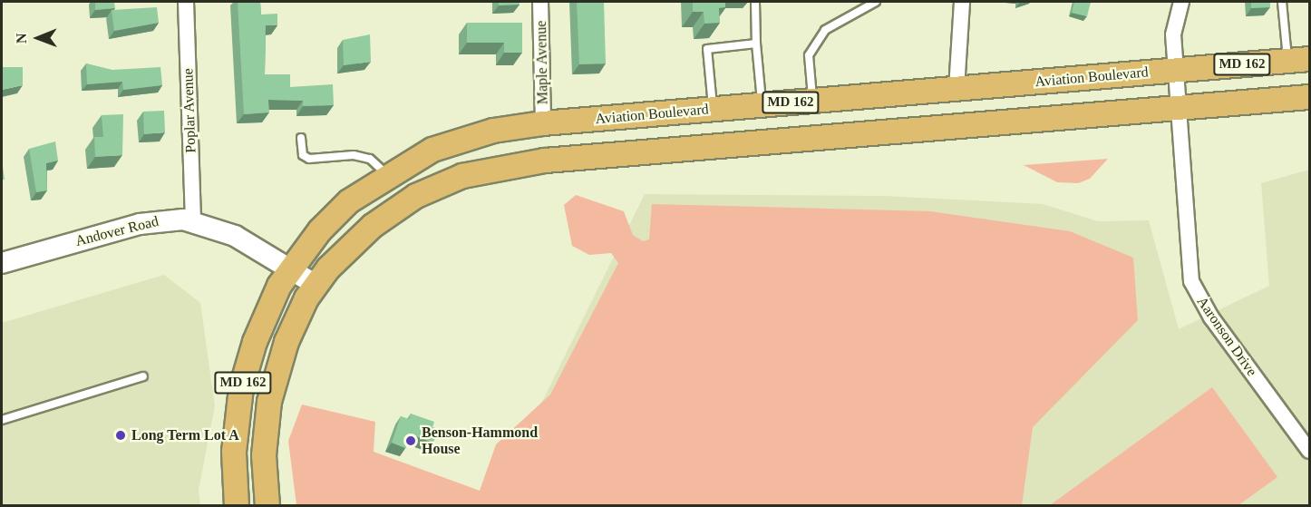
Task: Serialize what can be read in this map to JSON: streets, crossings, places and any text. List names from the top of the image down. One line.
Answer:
{"streets":{"main road":["MD 162","Aviation Boulevard","Andover Road"],"street":["Maple Avenue","Poplar Avenue","Aaronson Drive"]},"crossings":[["Maple Avenue","Aviation Boulevard"],["MD 162","Andover Road"],["MD 162","Aaronson Drive"],["Aviation Boulevard","Andover Road"],["Aviation Boulevard","Aaronson Drive"],["Poplar Avenue","Andover Road"]],"places":["Long Term Lot A","Benson-Hammond House"],"north":"left"}
